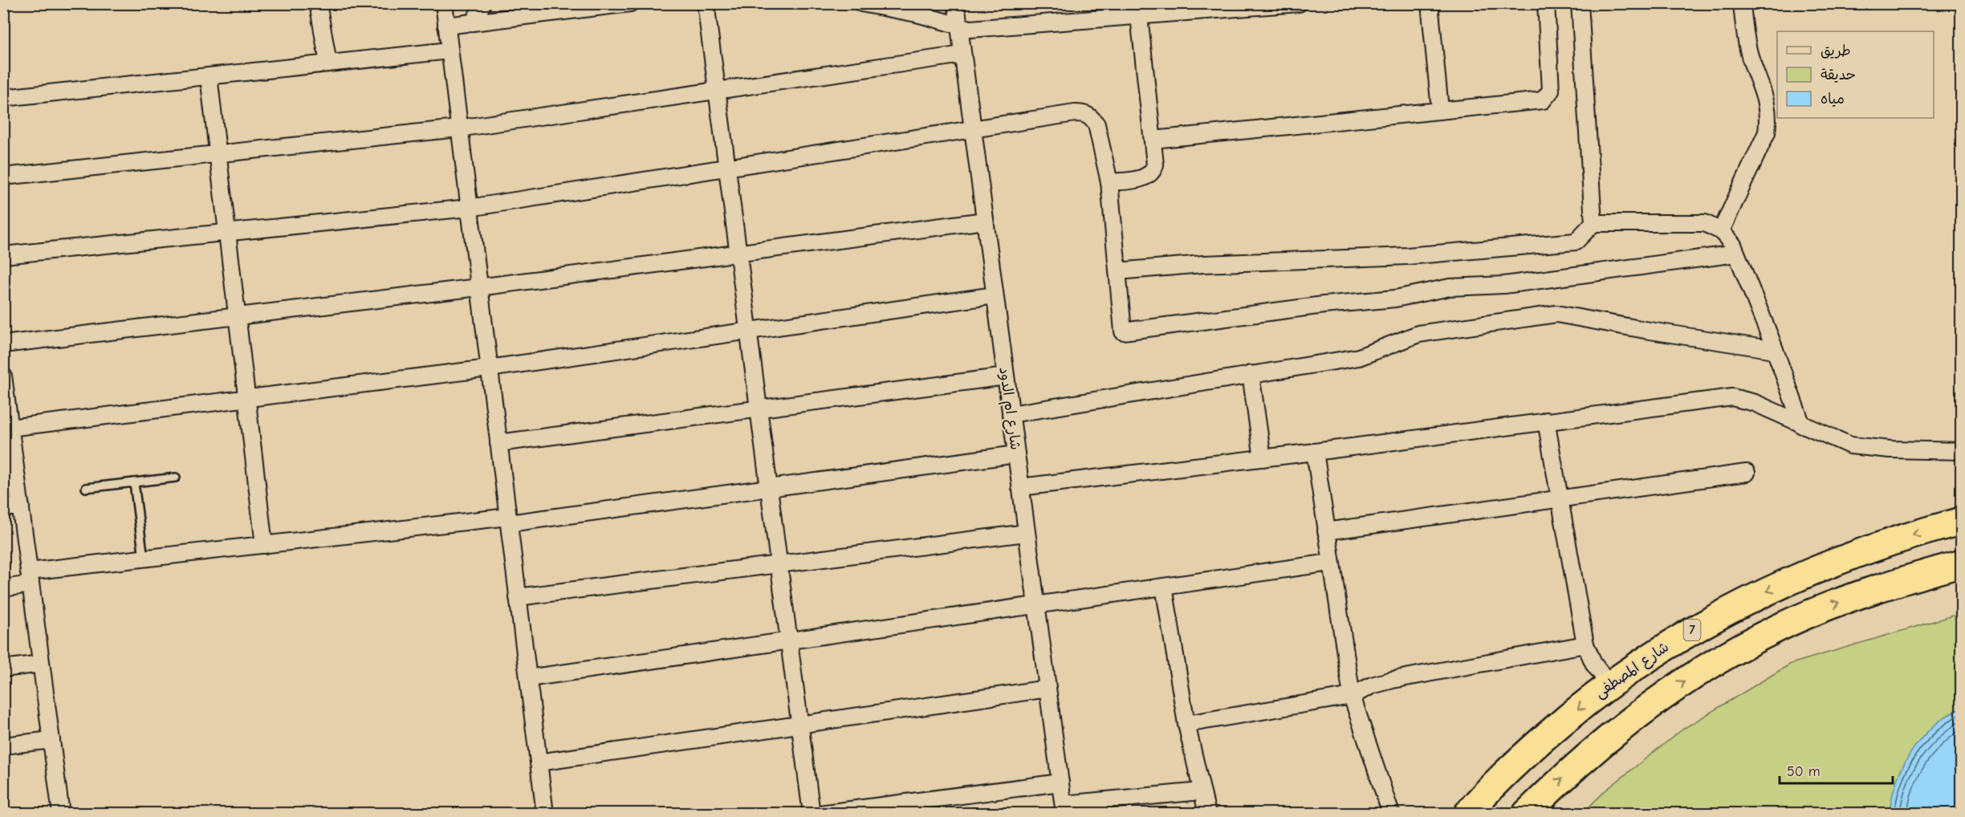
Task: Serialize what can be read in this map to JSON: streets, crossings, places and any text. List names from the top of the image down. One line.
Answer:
{"streets":{"highway":["7","شارع المصطفى"],"street":["شارع ام الدود"]},"legend":["طريق","حديقة","مياه"],"scale_bar":"50 m"}
